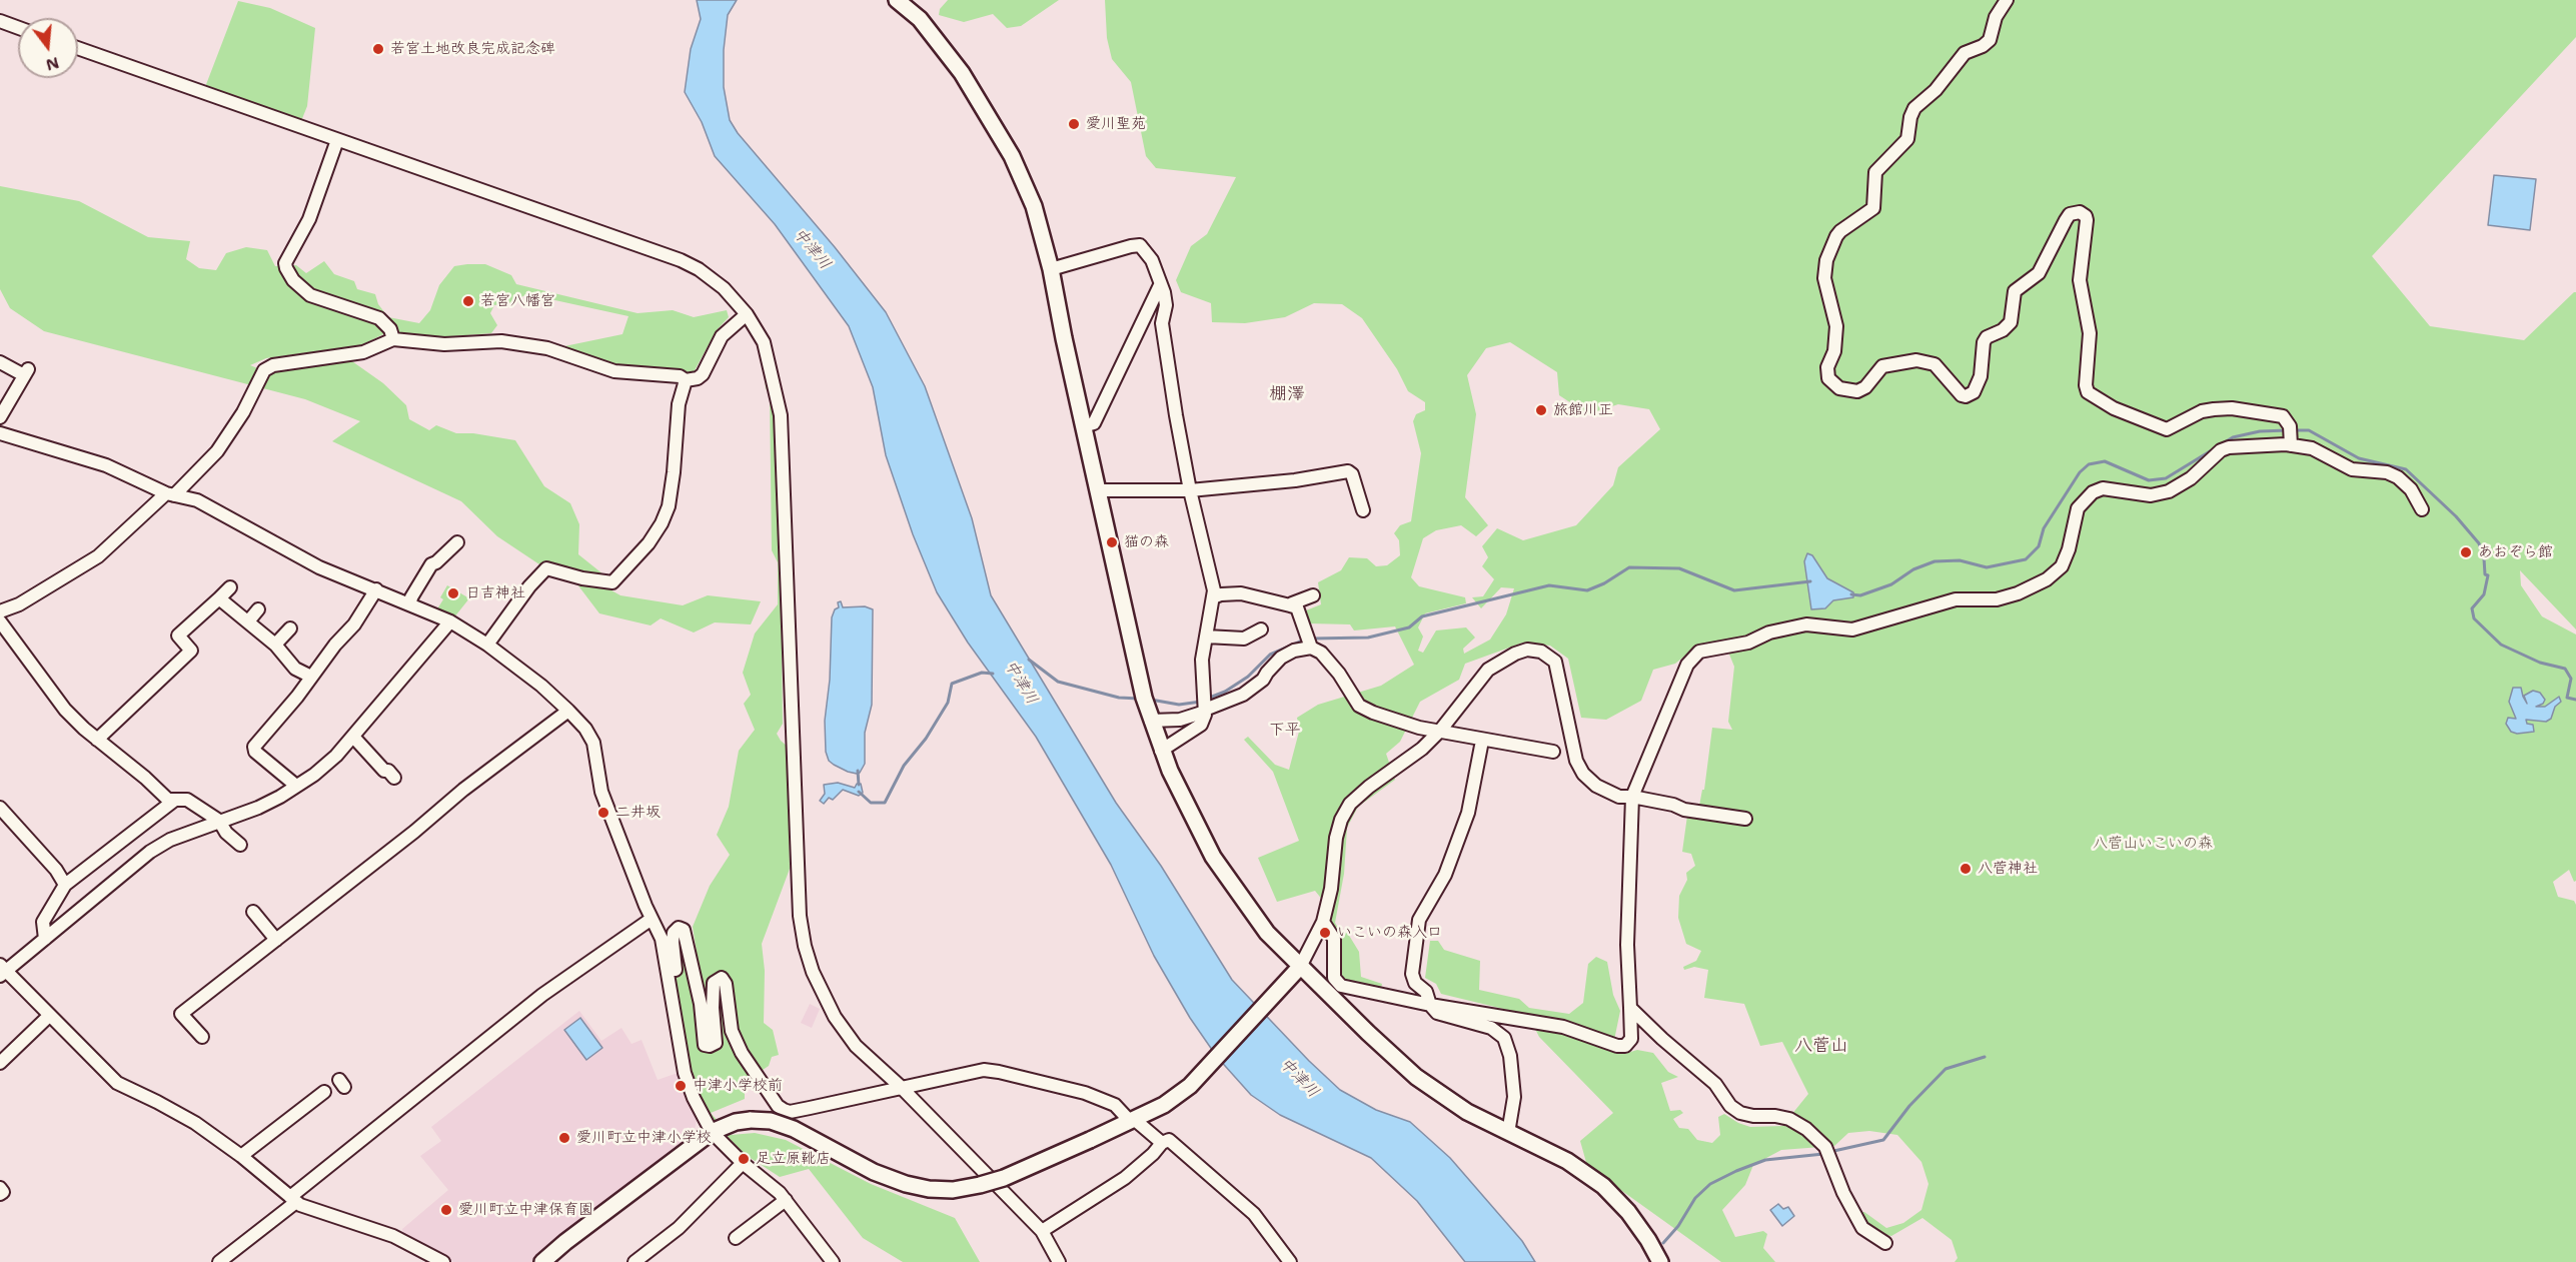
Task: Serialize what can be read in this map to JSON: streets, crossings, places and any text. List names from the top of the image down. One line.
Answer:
{"districts":["棚澤","下平","八菅山"],"water":["中津川"],"parks":["八菅山いこいの森"],"places":["若宮土地改良完成記念碑","愛川聖苑","若宮八幡宮","旅館川正","猫の森","あおぞら館","日吉神社","二井坂","八菅神社","いこいの森入口","中津小学校前","愛川町立中津小学校","足立原靴店","愛川町立中津保育園"],"north":"bottom"}
